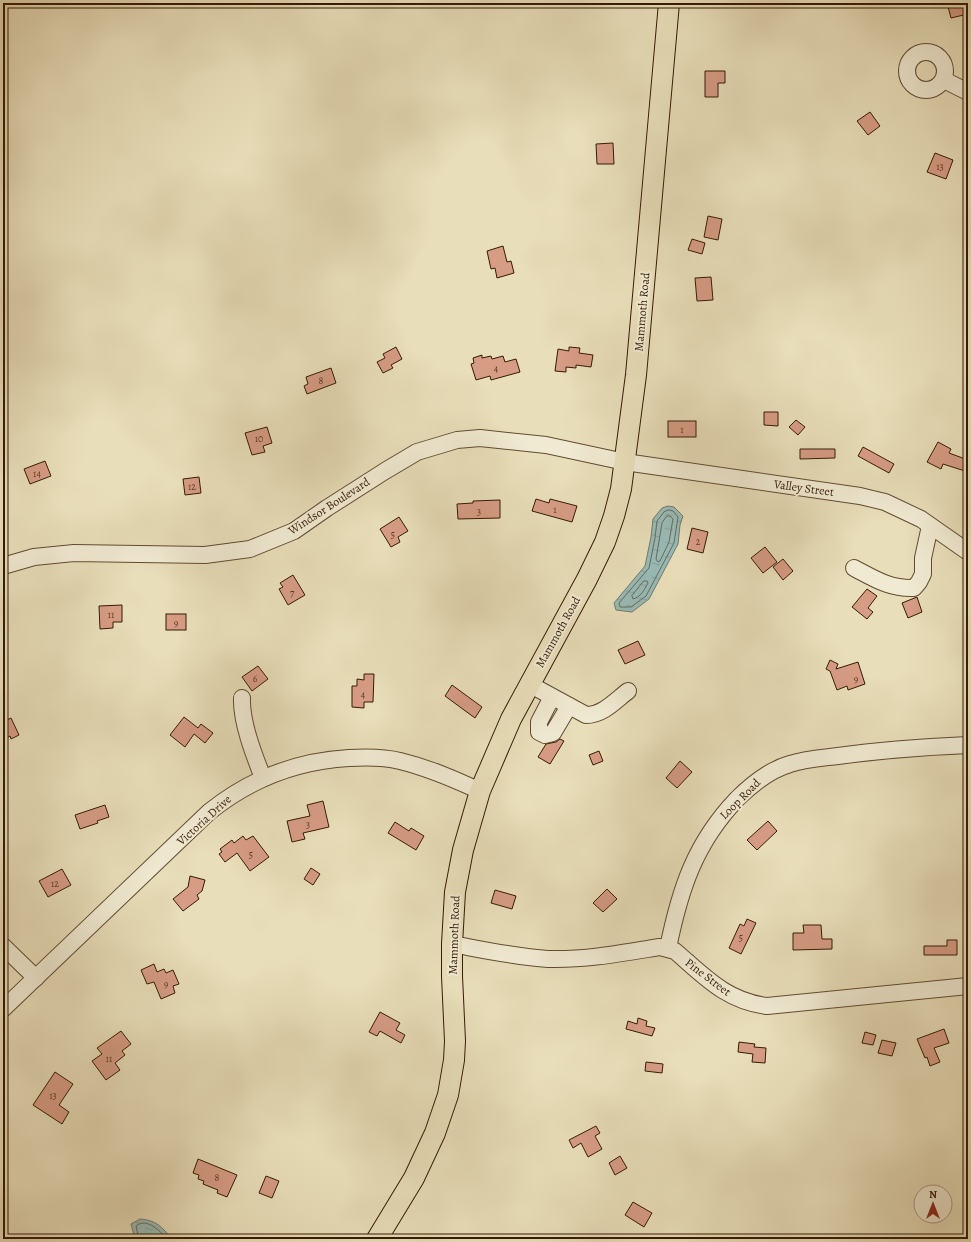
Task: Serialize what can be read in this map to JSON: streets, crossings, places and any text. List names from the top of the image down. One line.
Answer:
{"streets":{"main road":["Mammoth Road"],"street":["Valley Street","Windsor Boulevard","Loop Road","Victoria Drive","Pine Street"]},"crossings":[["Mammoth Road","Valley Street"],["Mammoth Road","Windsor Boulevard"],["Mammoth Road","Victoria Drive"],["Valley Street","Windsor Boulevard"],["Loop Road","Pine Street"]],"house_numbers":["13","4","8","1","10","14","12","1","3","5","2","7","11","9","6","9","4","3","5","12","5","9","11","13","8"],"north":"top"}
